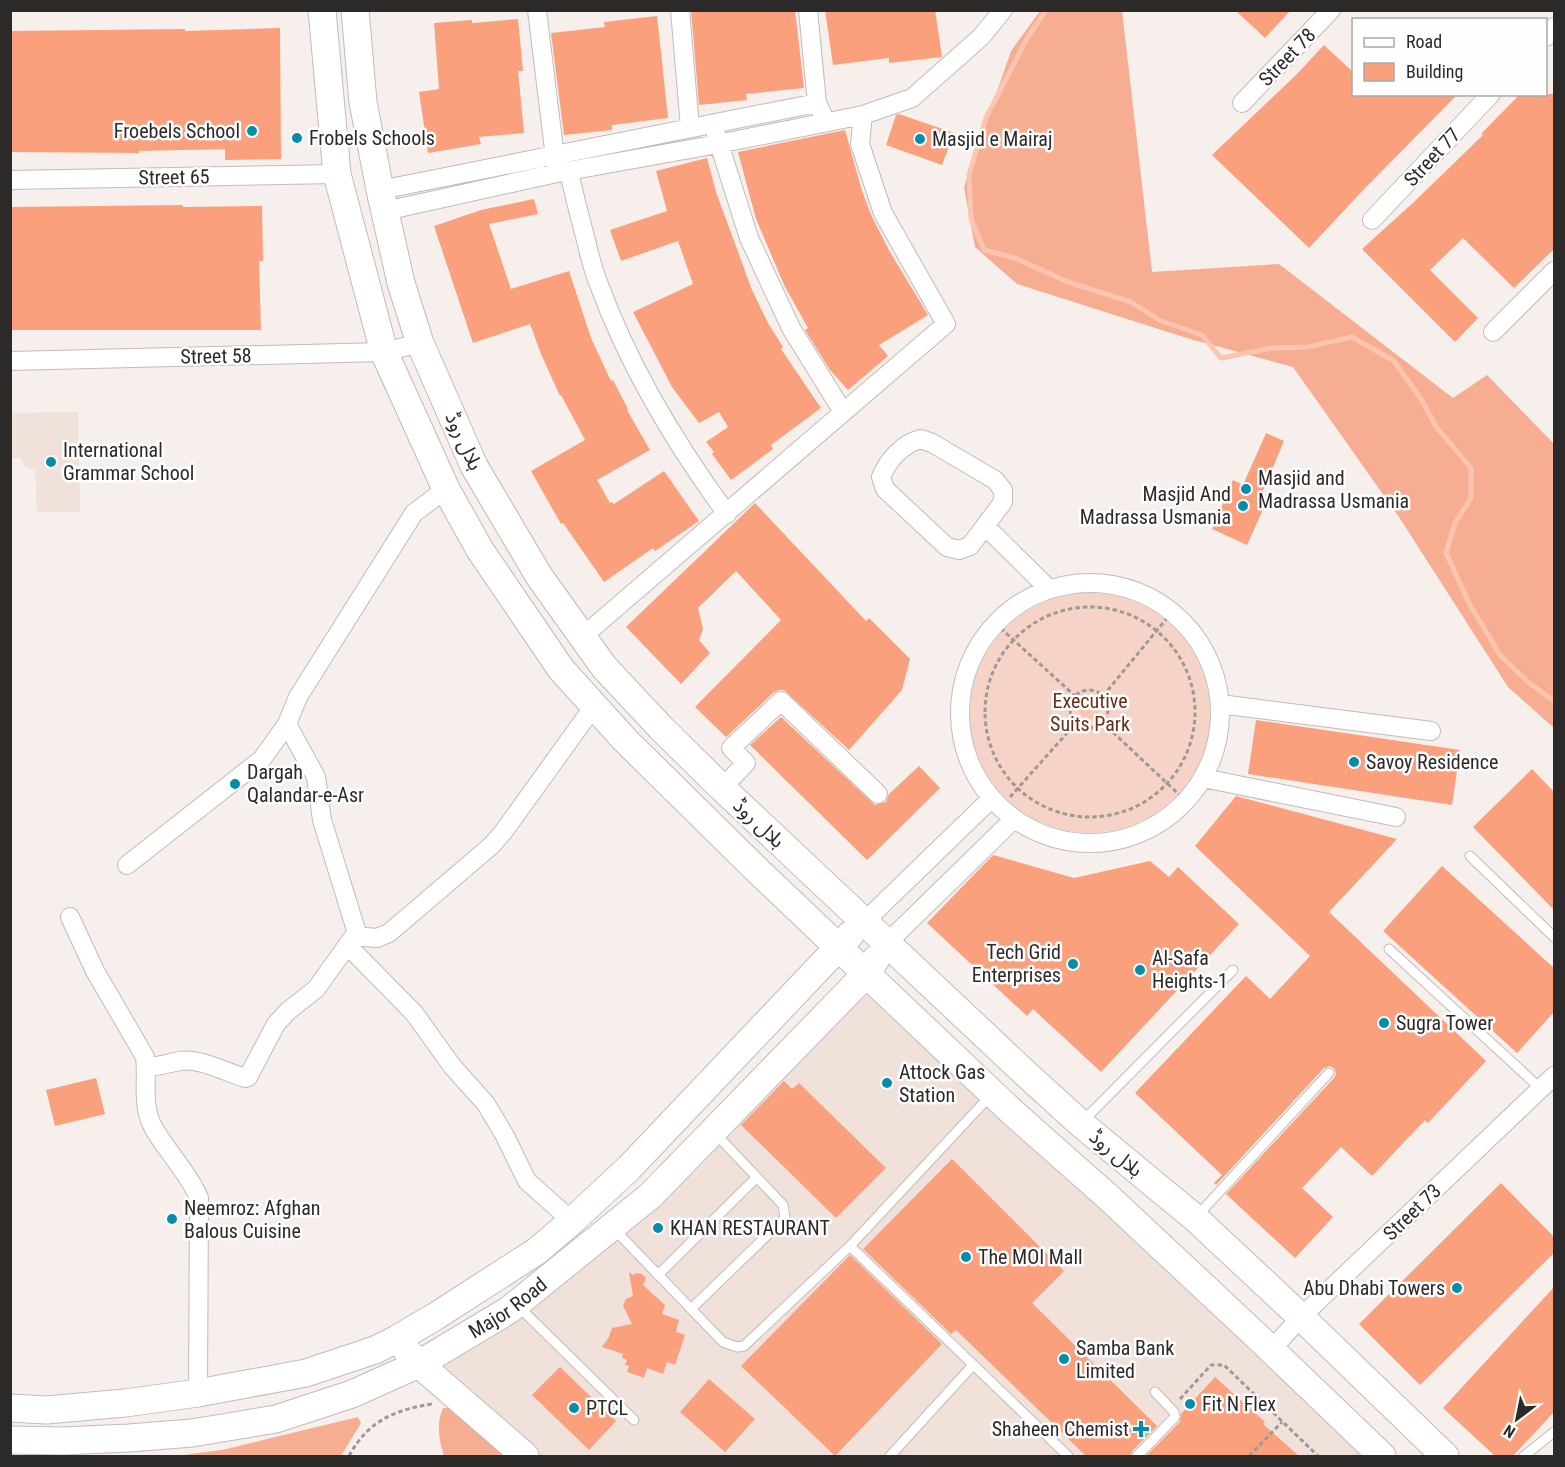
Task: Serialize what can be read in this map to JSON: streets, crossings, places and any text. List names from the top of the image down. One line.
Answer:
{"streets":{"street":["Street 78","Street 77","Street 65","Street 58","ہلال روڈ","Street 73","Major Road"]},"crossings":[["Street 65","ہلال روڈ"],["Street 58","ہلال روڈ"],["ہلال روڈ","Street 73"],["ہلال روڈ","Major Road"]],"parks":["Executive Suits Park"],"places":{"other":["Froebels School","Frobels Schools","Masjid e Mairaj","International Grammar School","Masjid and Madrassa Usmania","Masjid And Madrassa Usmania","Savoy Residence","Dargah Qalandar-e-Asr","Tech Grid Enterprises","Al-Safa Heights-1","Sugra Tower","Attock Gas Station","Neemroz: Afghan Balous Cuisine","KHAN RESTAURANT","The MOI Mall","Abu Dhabi Towers","Samba Bank Limited","Fit N Flex","PTCL"],"health":["Shaheen Chemist"]},"legend":["Road","Building"],"north":"bottom left"}
